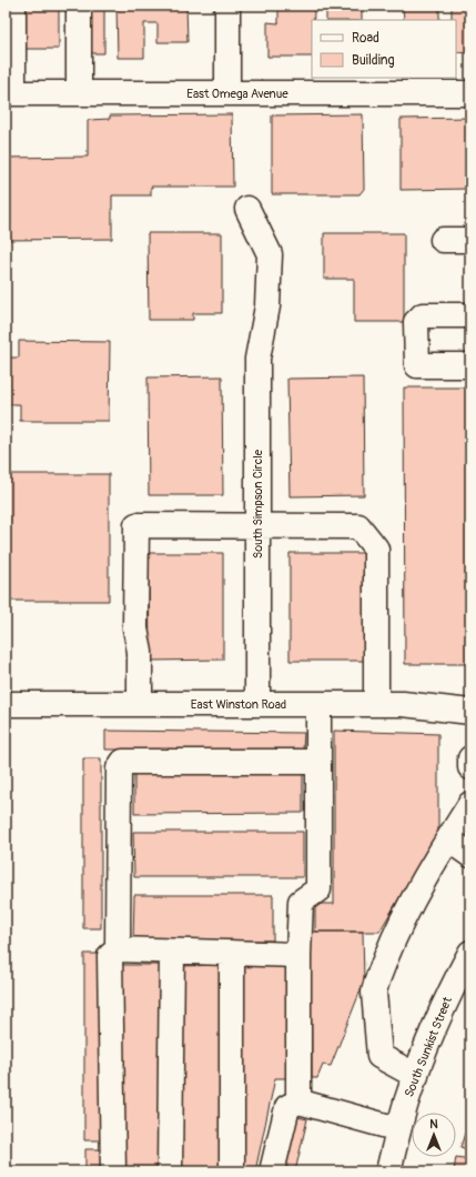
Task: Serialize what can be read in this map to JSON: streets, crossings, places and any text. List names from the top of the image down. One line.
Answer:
{"streets":{"street":["East Omega Avenue","South Simpson Circle","East Winston Road","South Sunkist Street"]},"crossings":[["South Simpson Circle","East Winston Road"]],"legend":["Road","Building"],"north":"top"}
